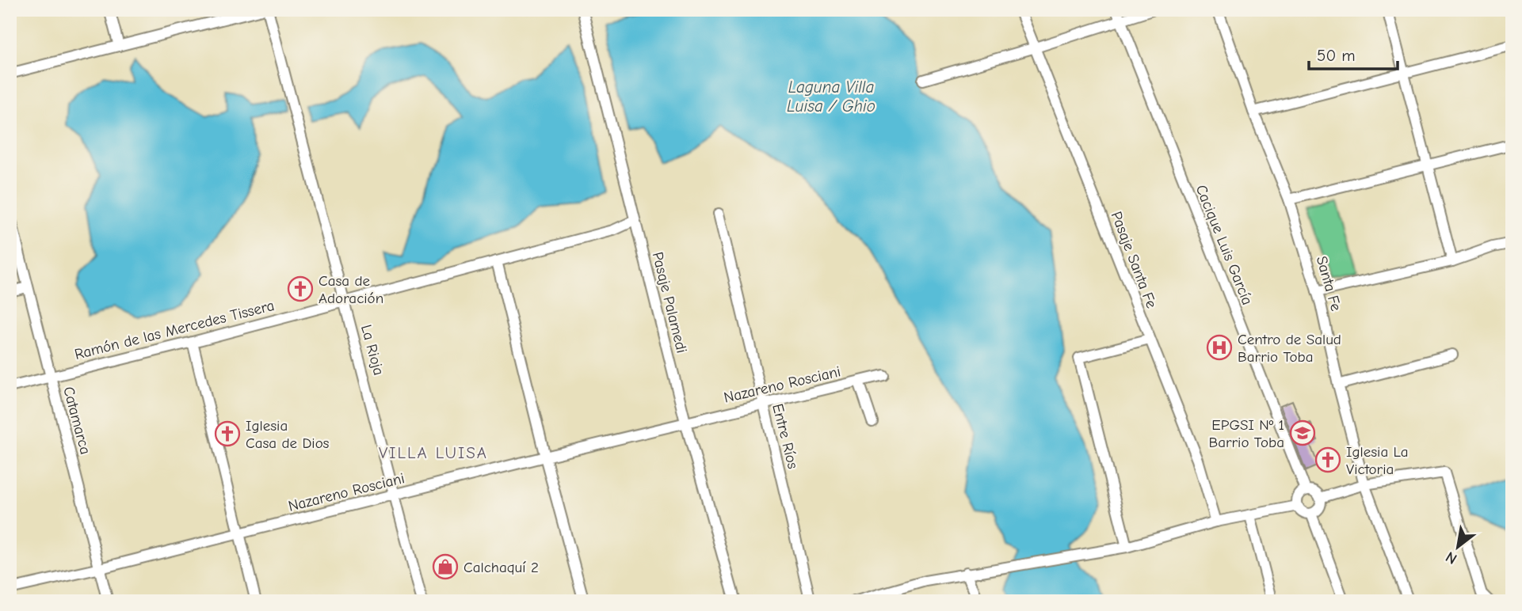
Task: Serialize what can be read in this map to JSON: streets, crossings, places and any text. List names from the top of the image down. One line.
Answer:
{"streets":{"street":["Cacique Luis García","Pasaje Santa Fe","Santa Fe","Pasaje Palamedi","Ramón de las Mercedes Tissera","La Rioja","Nazareno Rosciani","Catamarca","Entre Ríos"]},"crossings":[["Pasaje Palamedi","Ramón de las Mercedes Tissera"],["Pasaje Palamedi","Nazareno Rosciani"],["Ramón de las Mercedes Tissera","La Rioja"],["Ramón de las Mercedes Tissera","Catamarca"],["La Rioja","Nazareno Rosciani"],["Nazareno Rosciani","Catamarca"],["Nazareno Rosciani","Entre Ríos"]],"districts":["VILLA LUISA"],"water":["Laguna Villa Luisa / Ghio"],"places":{"church":["Casa de Adoración","Iglesia Casa de Dios","Iglesia La Victoria"],"hospital":["Centro de Salud Barrio Toba"],"school or university":["EPGSI Nº 1 Barrio Toba"],"shop":["Calchaquí 2"]},"scale_bar":"50 m","north":"bottom left"}
